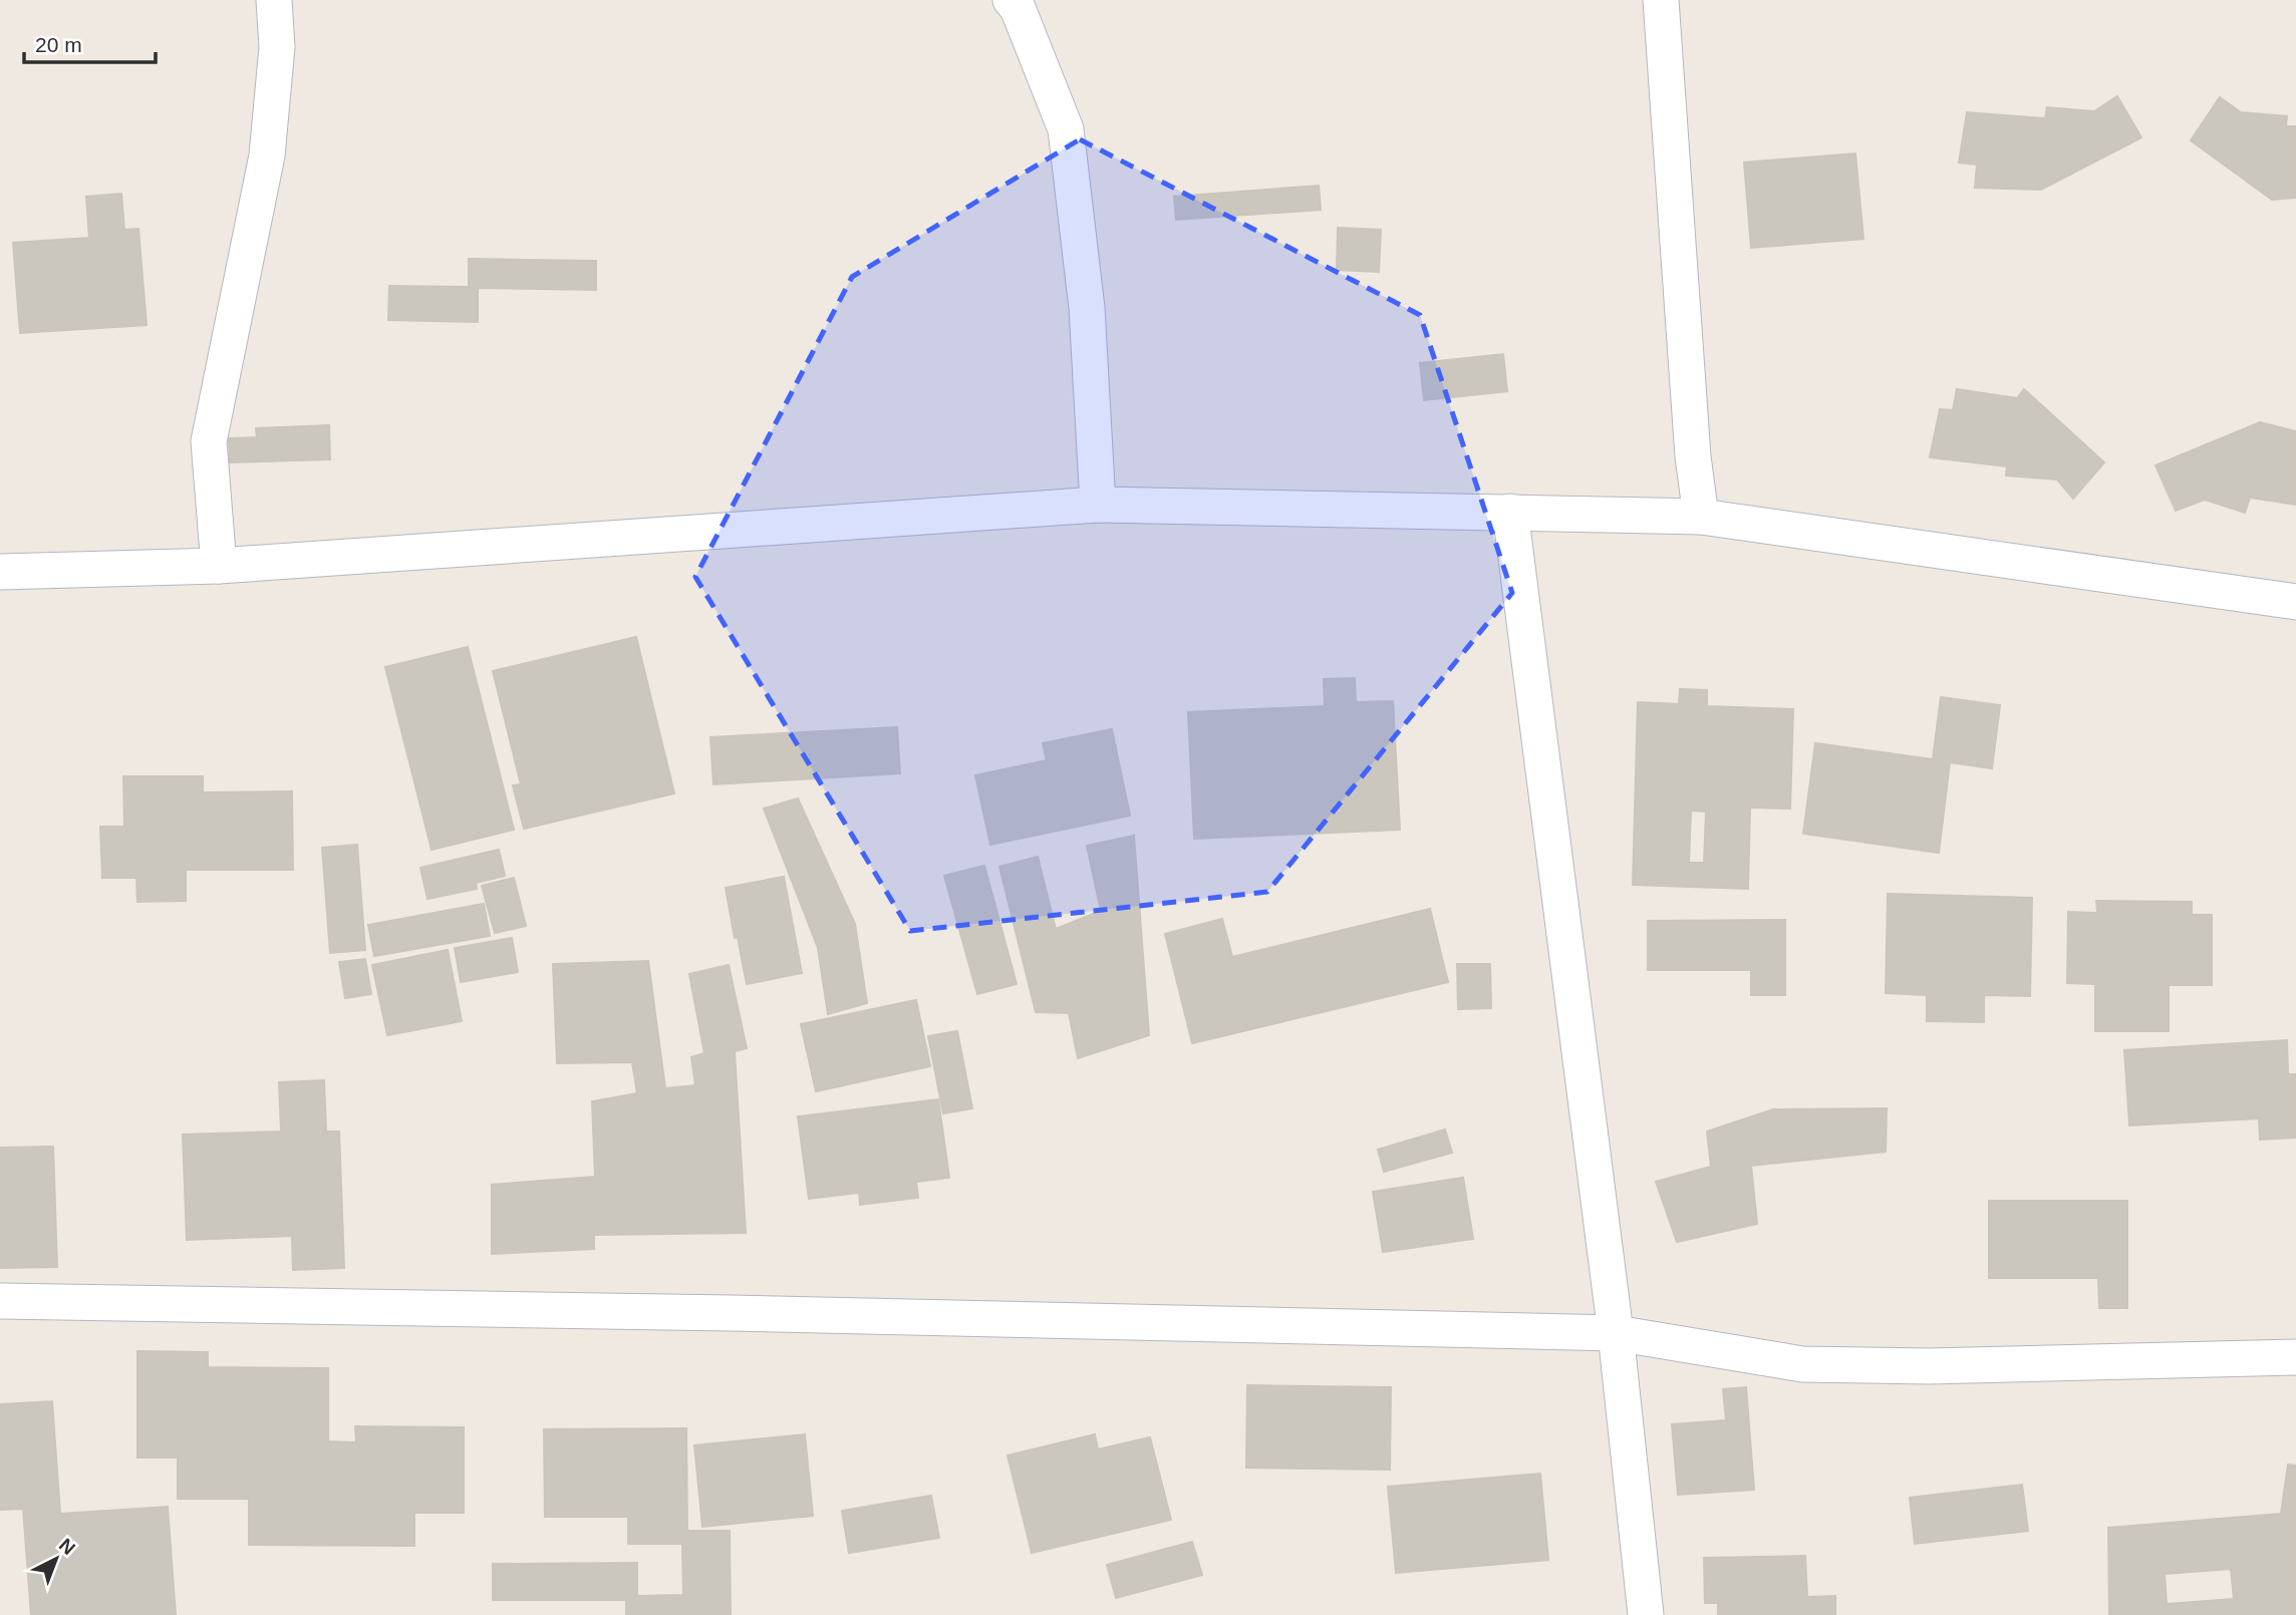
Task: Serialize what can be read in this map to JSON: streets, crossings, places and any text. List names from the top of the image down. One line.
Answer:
{"scale_bar":"20 m","north":"top right"}
